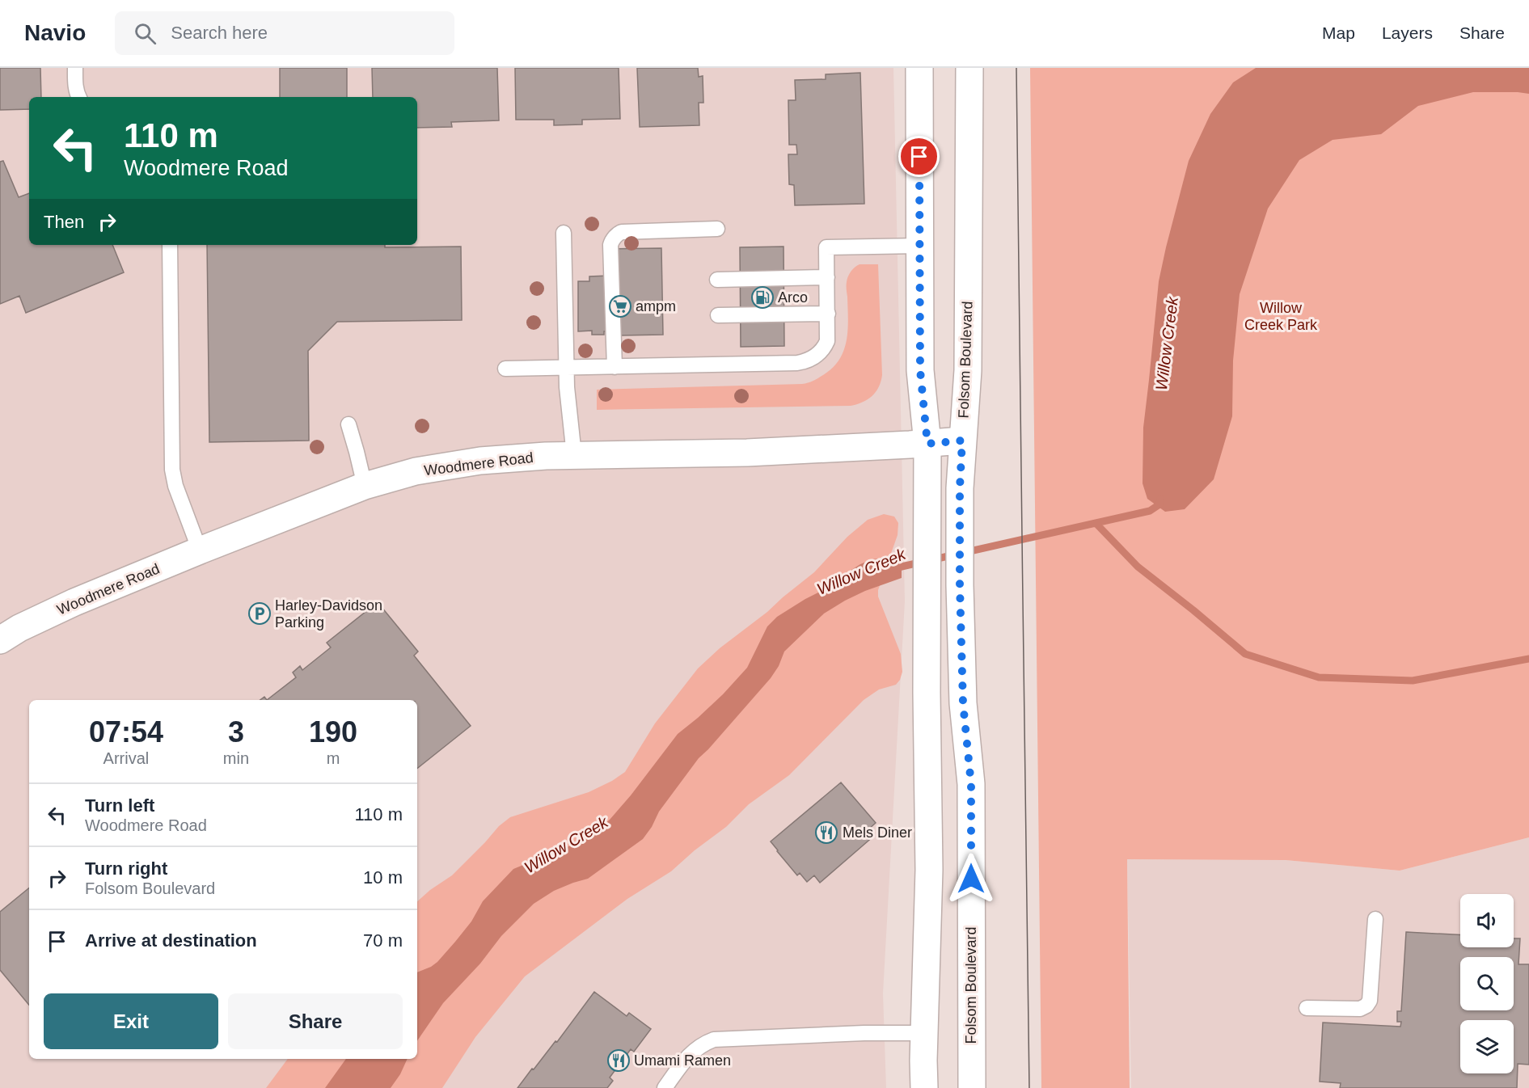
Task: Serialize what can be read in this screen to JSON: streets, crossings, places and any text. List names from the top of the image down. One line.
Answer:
{"streets":{"main road":["Folsom Boulevard","Woodmere Road"]},"crossings":[["Folsom Boulevard","Woodmere Road"]],"water":["Willow Creek"],"parks":["Willow Creek Park"],"places":{"fuel station":["Arco"],"supermarket":["ampm"],"parking":["Harley-Davidson Parking"],"restaurant":["Mels Diner","Umami Ramen"]},"page":{"header":"Navio","search":"Search here","nav":["Map","Layers","Share"],"turn":["110 m","Woodmere Road"],"then":"Then","eta":["07:54","Arrival","3","min","190","m"],"list":[{"name":"Turn left","note":"Woodmere Road","value":"110 m"},{"name":"Turn right","note":"Folsom Boulevard","value":"10 m"},{"name":"Arrive at destination","value":"70 m"}],"buttons":["Exit","Share"]}}
